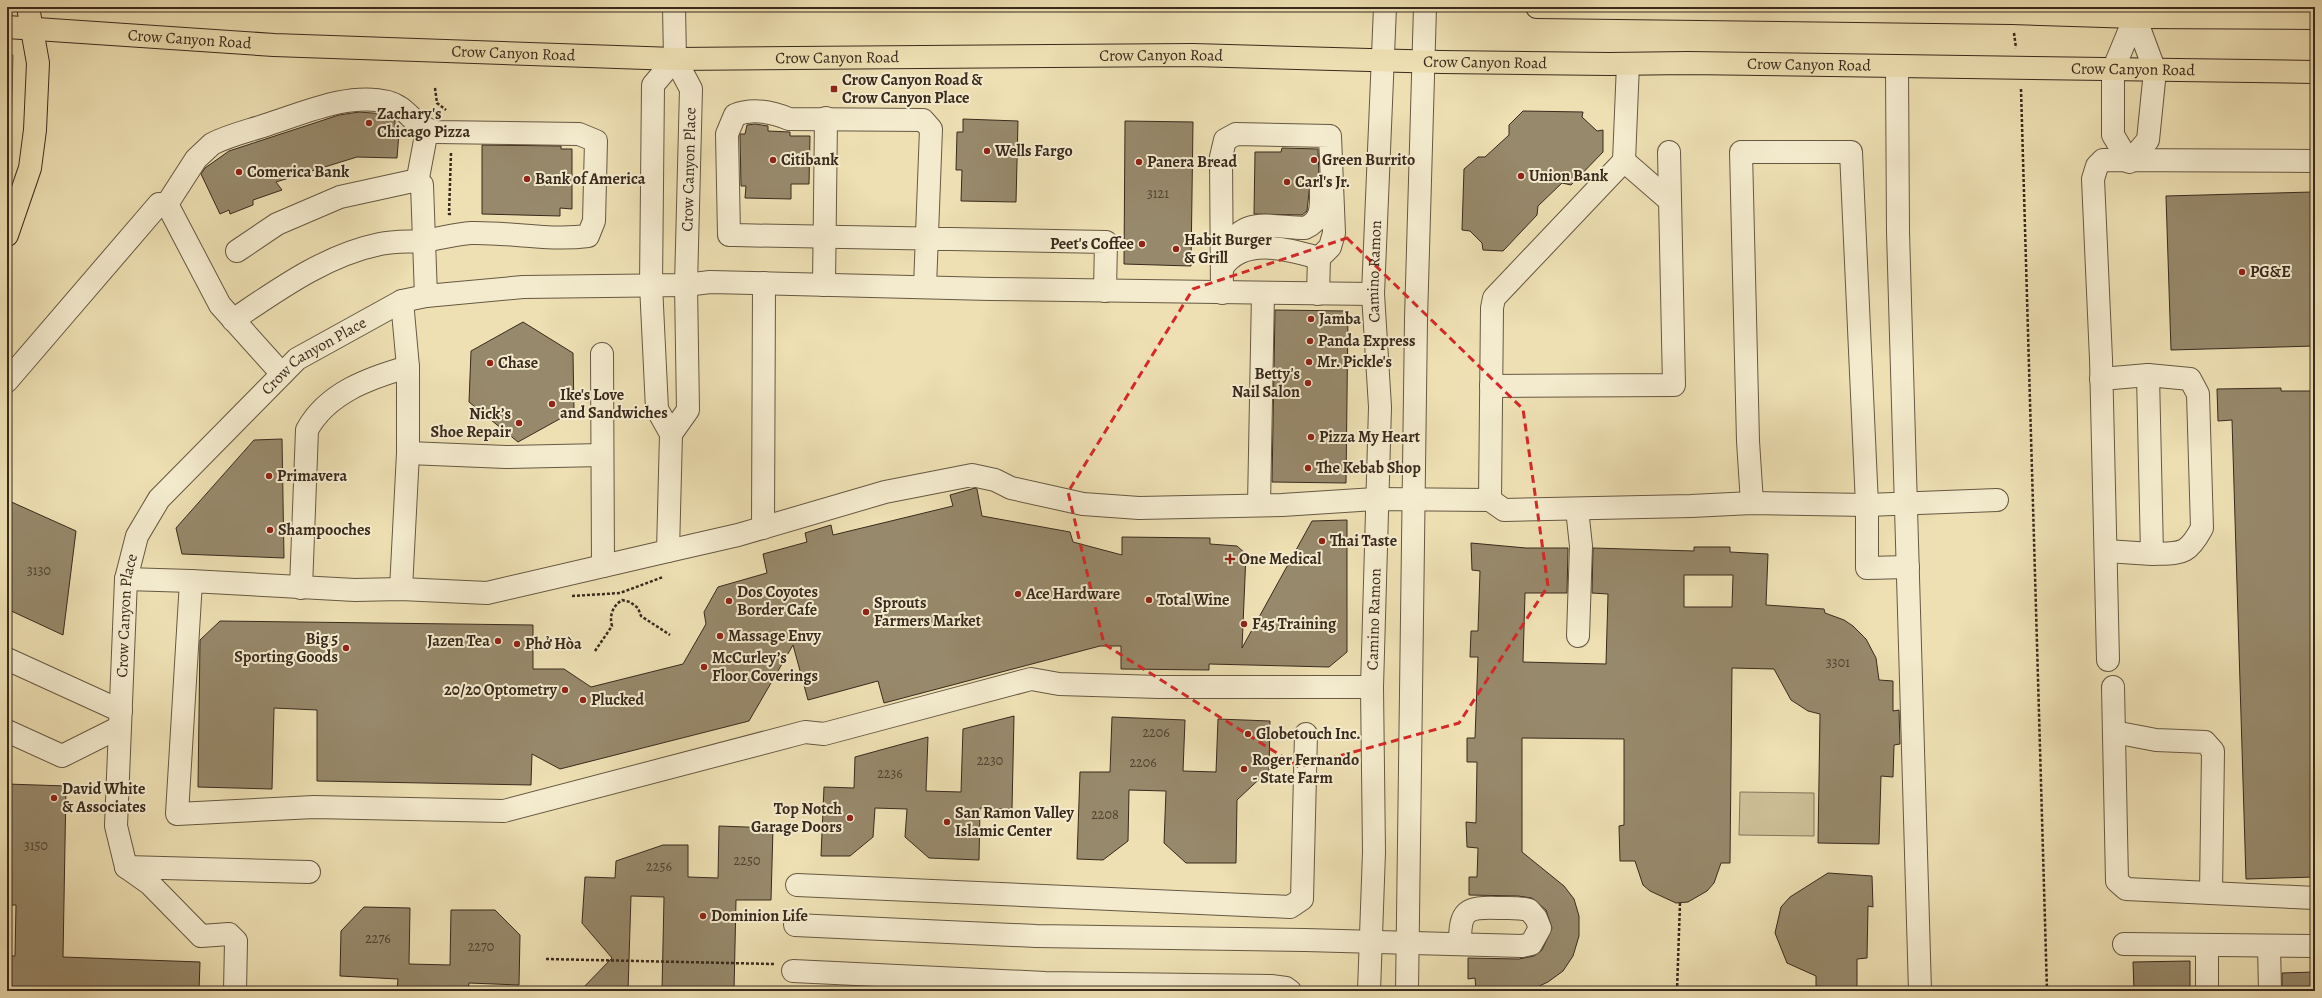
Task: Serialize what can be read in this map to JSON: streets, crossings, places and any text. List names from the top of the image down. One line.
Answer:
{"streets":{"main road":["Crow Canyon Road"],"street":["Crow Canyon Place","Camino Ramon"]},"crossings":[["Crow Canyon Road","Crow Canyon Place"],["Crow Canyon Road","Camino Ramon"],["Crow Canyon Place","Camino Ramon"]],"places":{"transit":["Crow Canyon Road & Crow Canyon Place"],"other":["Zachary's Chicago Pizza","Wells Fargo","Citibank","Green Burrito","Panera Bread","Comerica Bank","Union Bank","Bank of America","Carl's Jr.","Peet's Coffee","Habit Burger & Grill","PG&E","Jamba","Panda Express","Mr. Pickle's","Chase","Betty's Nail Salon","Ike's Love and Sandwiches","Nick’s Shoe Repair","Pizza My Heart","The Kebab Shop","Primavera","Shampooches","Thai Taste","Ace Hardware","Total Wine","Dos Coyotes Border Cafe","Sprouts Farmers Market","F45 Training","Massage Envy","Jazen Tea","Phở Hòa","Big 5 Sporting Goods","McCurley’s Floor Coverings","20/20 Optometry","Plucked","Globetouch Inc.","Roger Fernando - State Farm","David White & Associates","Top Notch Garage Doors","San Ramon Valley Islamic Center","Dominion Life"],"health":["One Medical"]},"house_numbers":["3121","3130","3301","2206","2230","2206","2236","2208","3150","2250","2256","2276","2270"]}
